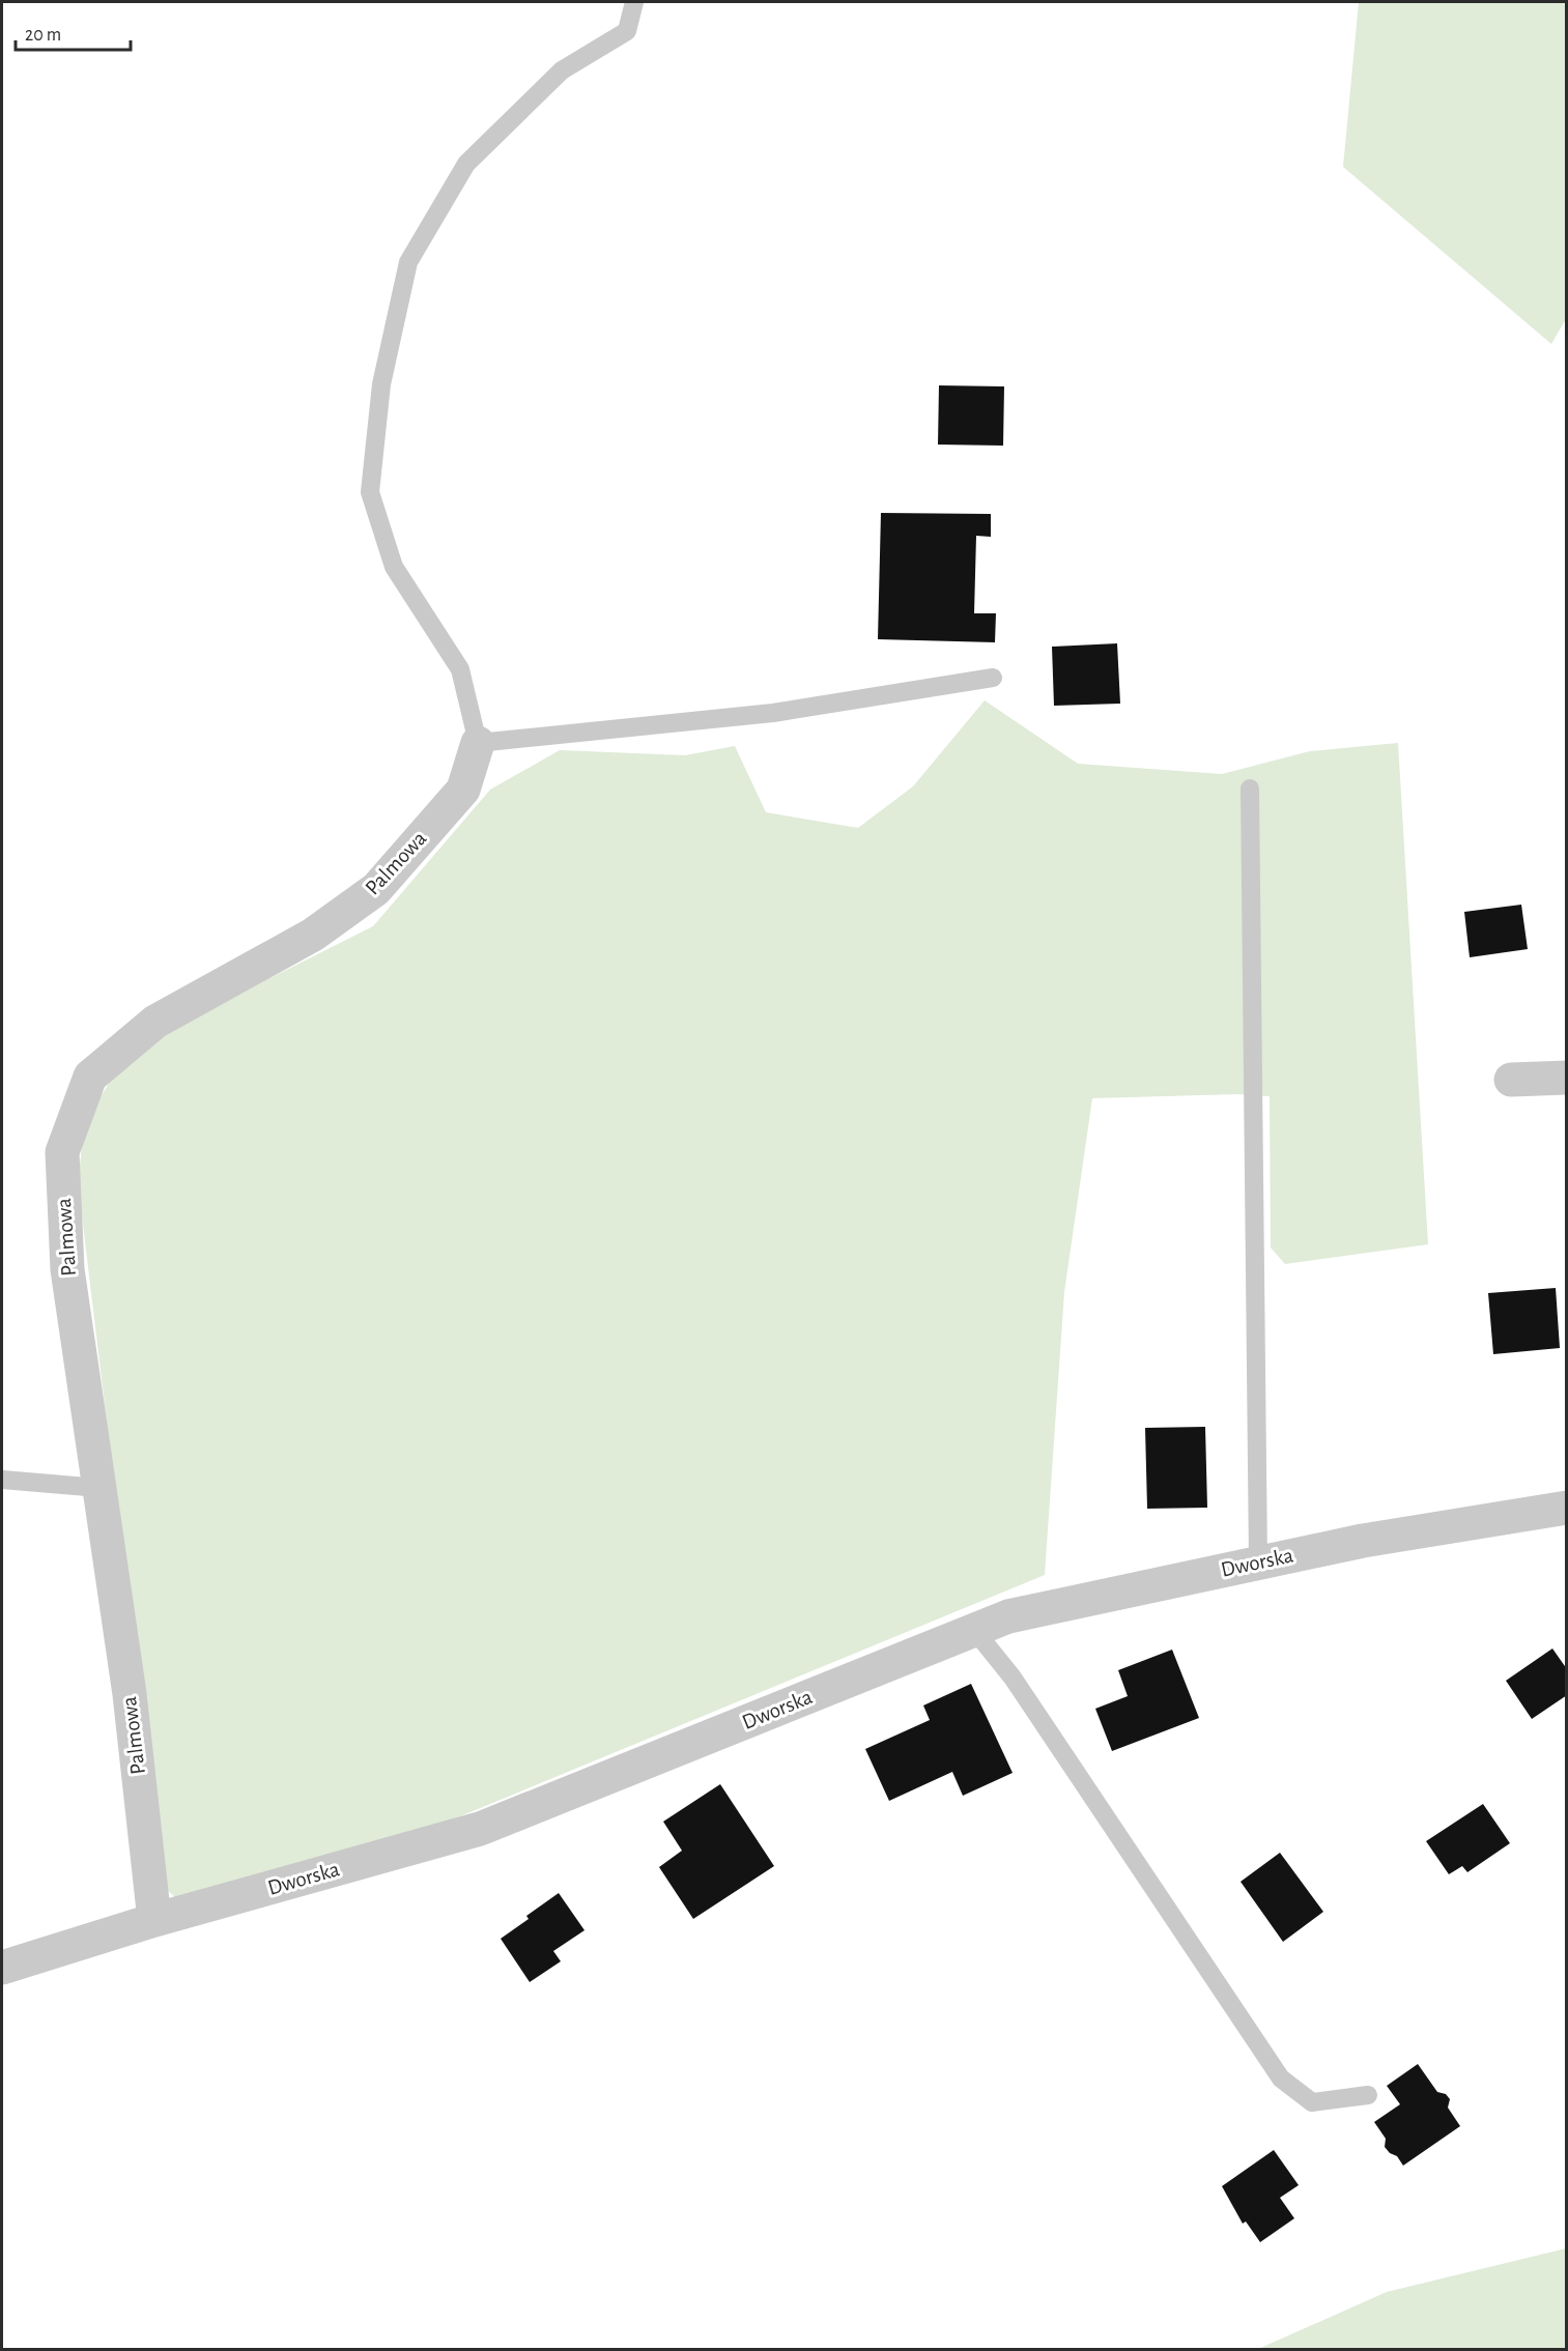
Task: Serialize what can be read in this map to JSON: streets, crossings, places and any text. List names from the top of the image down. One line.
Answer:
{"streets":{"street":["Palmowa","Dworska"]},"crossings":[["Palmowa","Dworska"]],"scale_bar":"20 m"}
